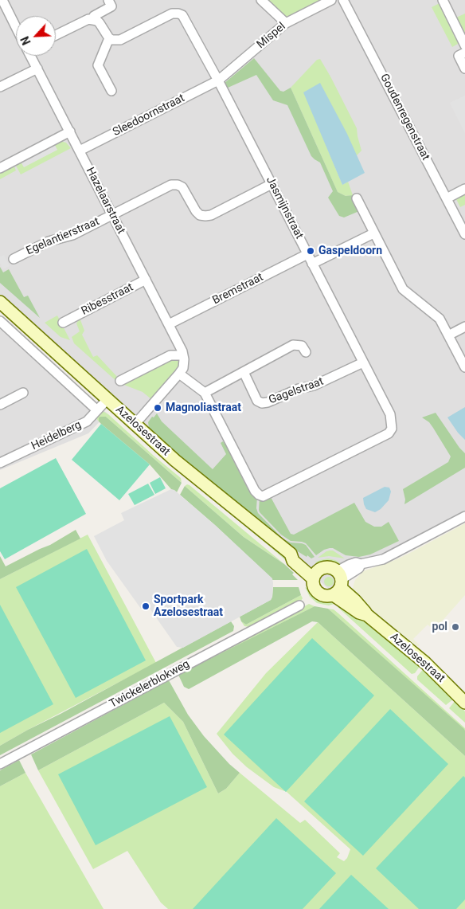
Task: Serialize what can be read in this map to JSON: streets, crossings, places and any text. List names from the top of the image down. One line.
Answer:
{"streets":{"street":["Mispel","Sleedoornstraat","Goudenregenstraat","Hazelaarstraat","Jasmijnstraat","Egelantierstraat","Bremstraat","Ribesstraat","Gagelstraat","Azelosestraat","Heidelberg","Twickelerblokweg"]},"crossings":[["Mispel","Sleedoornstraat"],["Mispel","Jasmijnstraat"],["Sleedoornstraat","Hazelaarstraat"],["Sleedoornstraat","Jasmijnstraat"],["Hazelaarstraat","Egelantierstraat"],["Hazelaarstraat","Bremstraat"],["Hazelaarstraat","Ribesstraat"],["Jasmijnstraat","Egelantierstraat"],["Jasmijnstraat","Bremstraat"],["Jasmijnstraat","Gagelstraat"],["Azelosestraat","Heidelberg"]],"places":["Gaspeldoorn","Magnoliastraat","Sportpark Azelosestraat","pol"],"north":"bottom left"}
